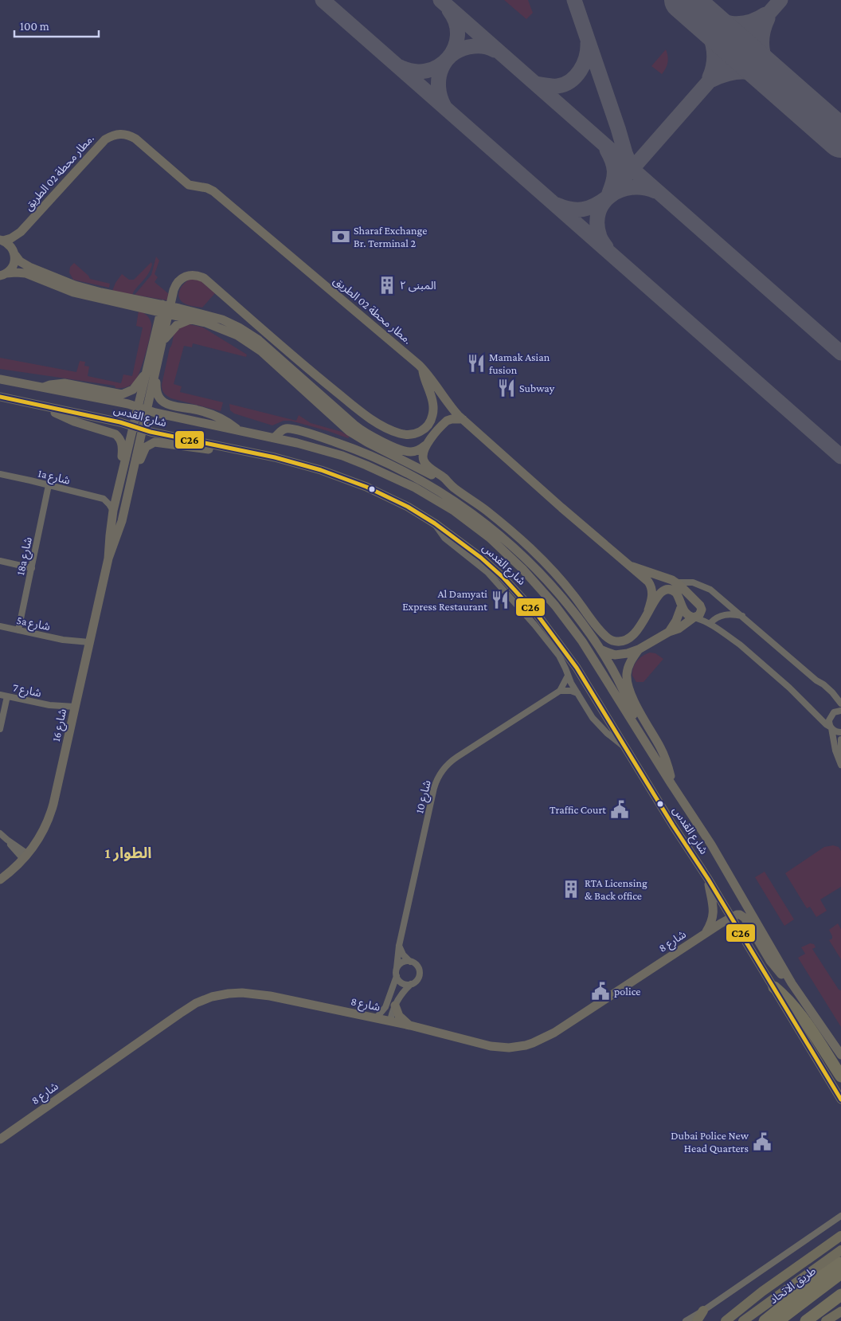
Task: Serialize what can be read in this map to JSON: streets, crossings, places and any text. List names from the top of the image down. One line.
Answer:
{"streets":{"highway":["طريق الاتحاد"],"street":["مطار محطة 02 الطريق.","شارع القدس","1a شارع","18a شارع","5a شارع","شارع 7","شارع 16","شارع 10","شارع 8"]},"crossings":[["شارع القدس","شارع 16"],["شارع القدس","شارع 8"],["1a شارع","18a شارع"],["18a شارع","5a شارع"],["5a شارع","شارع 16"],["شارع 7","شارع 16"]],"districts":["الطوار 1"],"places":{"bank":["Sharaf Exchange Br. Terminal 2"],"building":["المبنى ٢","RTA Licensing & Back office"],"restaurant":["Mamak Asian fusion","Subway","Al Damyati Express Restaurant"],"public building":["Traffic Court","police","Dubai Police New Head Quarters"]},"lines":["transit line C26"],"scale_bar":"100 m"}
